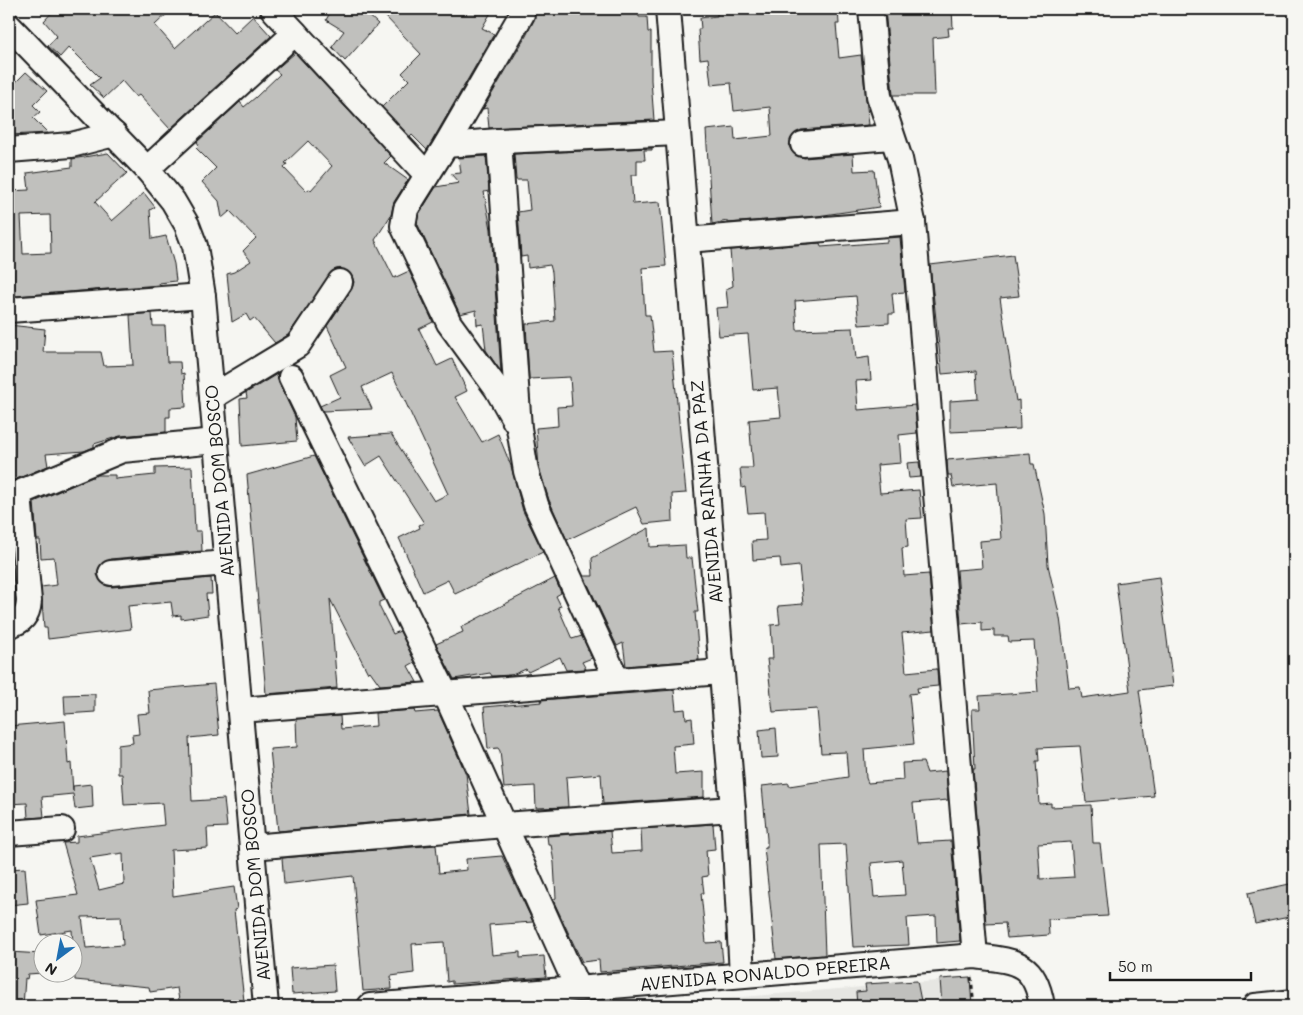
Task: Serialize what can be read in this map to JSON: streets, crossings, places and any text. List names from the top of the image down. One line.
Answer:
{"streets":{"street":["AVENIDA DOM BOSCO","AVENIDA RAINHA DA PAZ","AVENIDA RONALDO PEREIRA"]},"crossings":[["AVENIDA RAINHA DA PAZ","AVENIDA RONALDO PEREIRA"]],"scale_bar":"50 m","north":"bottom left"}
